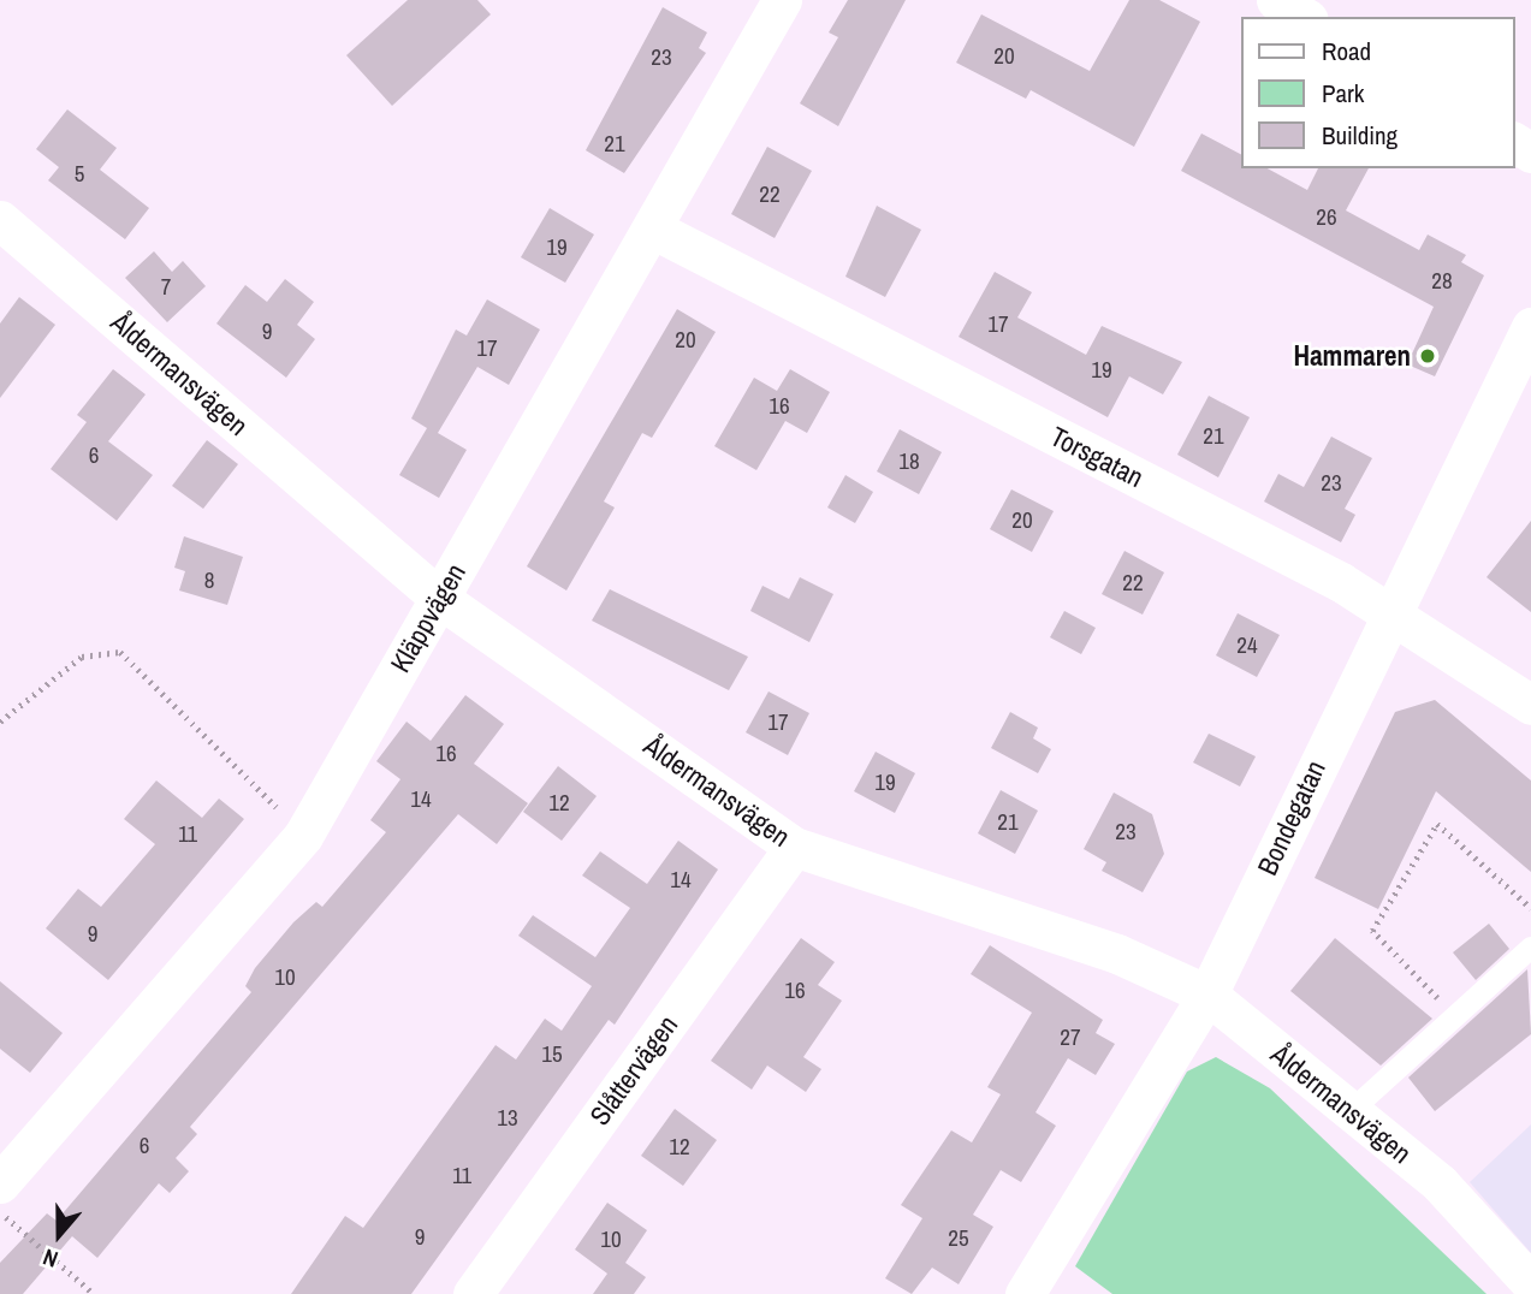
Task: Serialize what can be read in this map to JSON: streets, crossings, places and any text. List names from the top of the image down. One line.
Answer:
{"streets":{"street":["Åldermansvägen","Torsgatan","Kläppvägen","Bondegatan","Slåttervägen"]},"crossings":[["Åldermansvägen","Kläppvägen"],["Åldermansvägen","Bondegatan"],["Åldermansvägen","Slåttervägen"],["Torsgatan","Kläppvägen"],["Torsgatan","Bondegatan"]],"places":["Hammaren"],"house_numbers":["20","23","21","5","22","26","19","28","7","17","9","20","17","19","16","21","6","18","23","20","8","22","24","17","16","19","14","12","21","23","11","14","9","10","16","27","15","13","6","12","11","9","25","10"],"legend":["Road","Park","Building"],"north":"bottom"}
